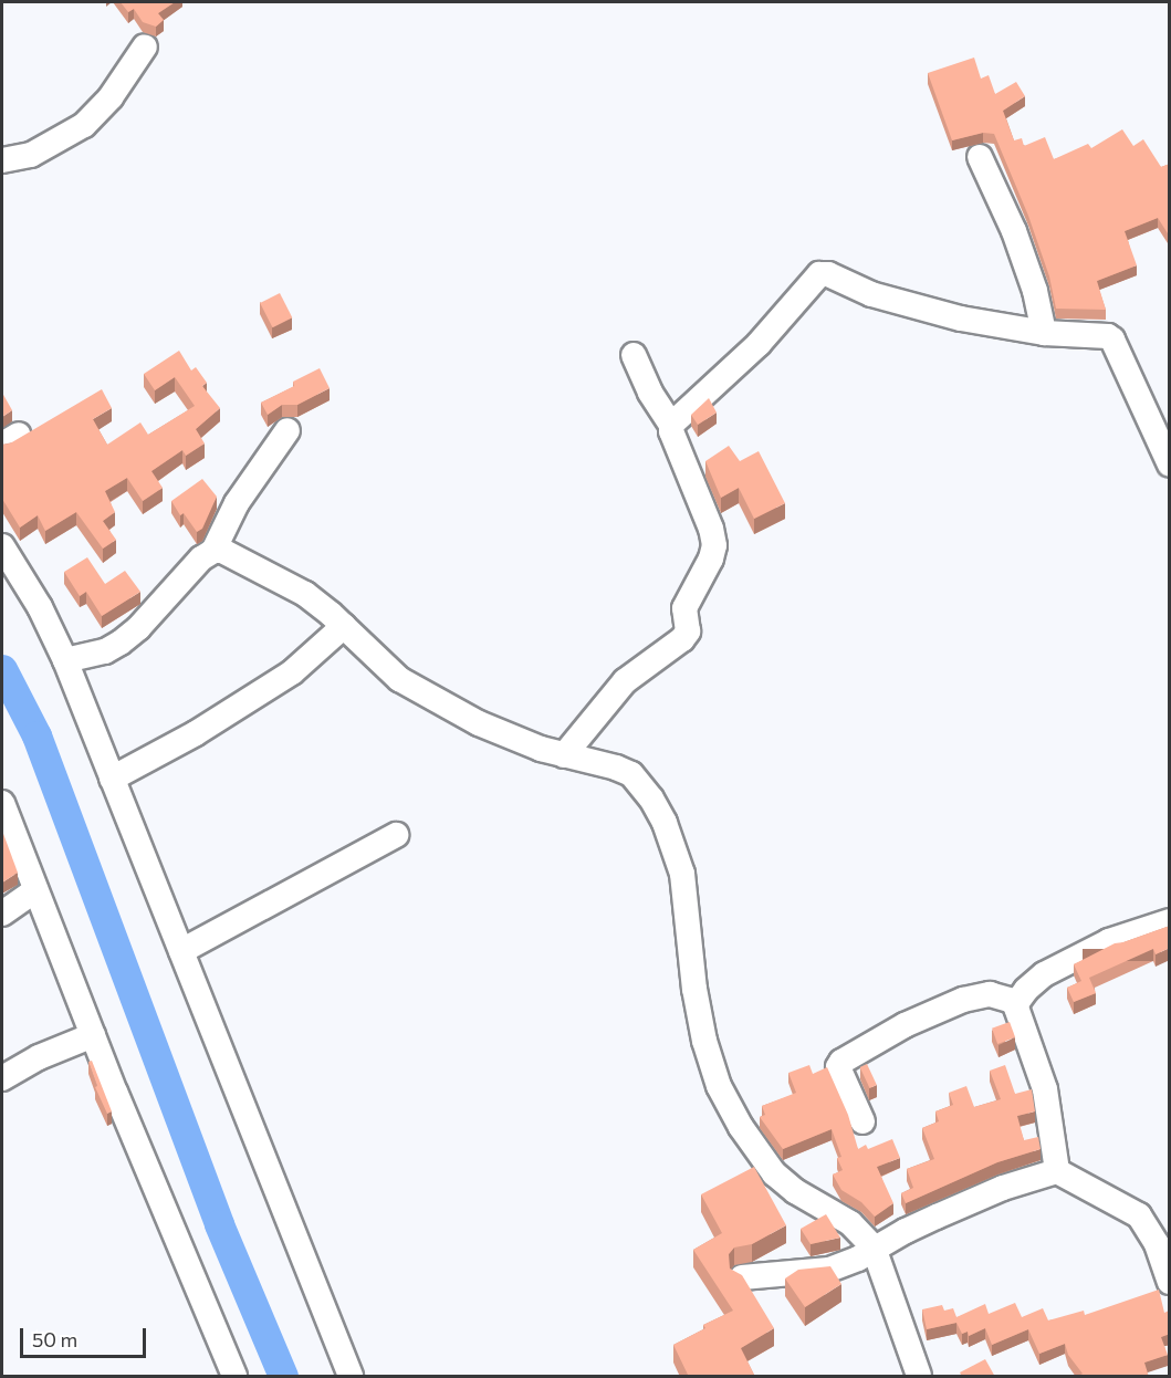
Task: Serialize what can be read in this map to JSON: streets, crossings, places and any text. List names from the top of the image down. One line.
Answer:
{"scale_bar":"50 m"}
